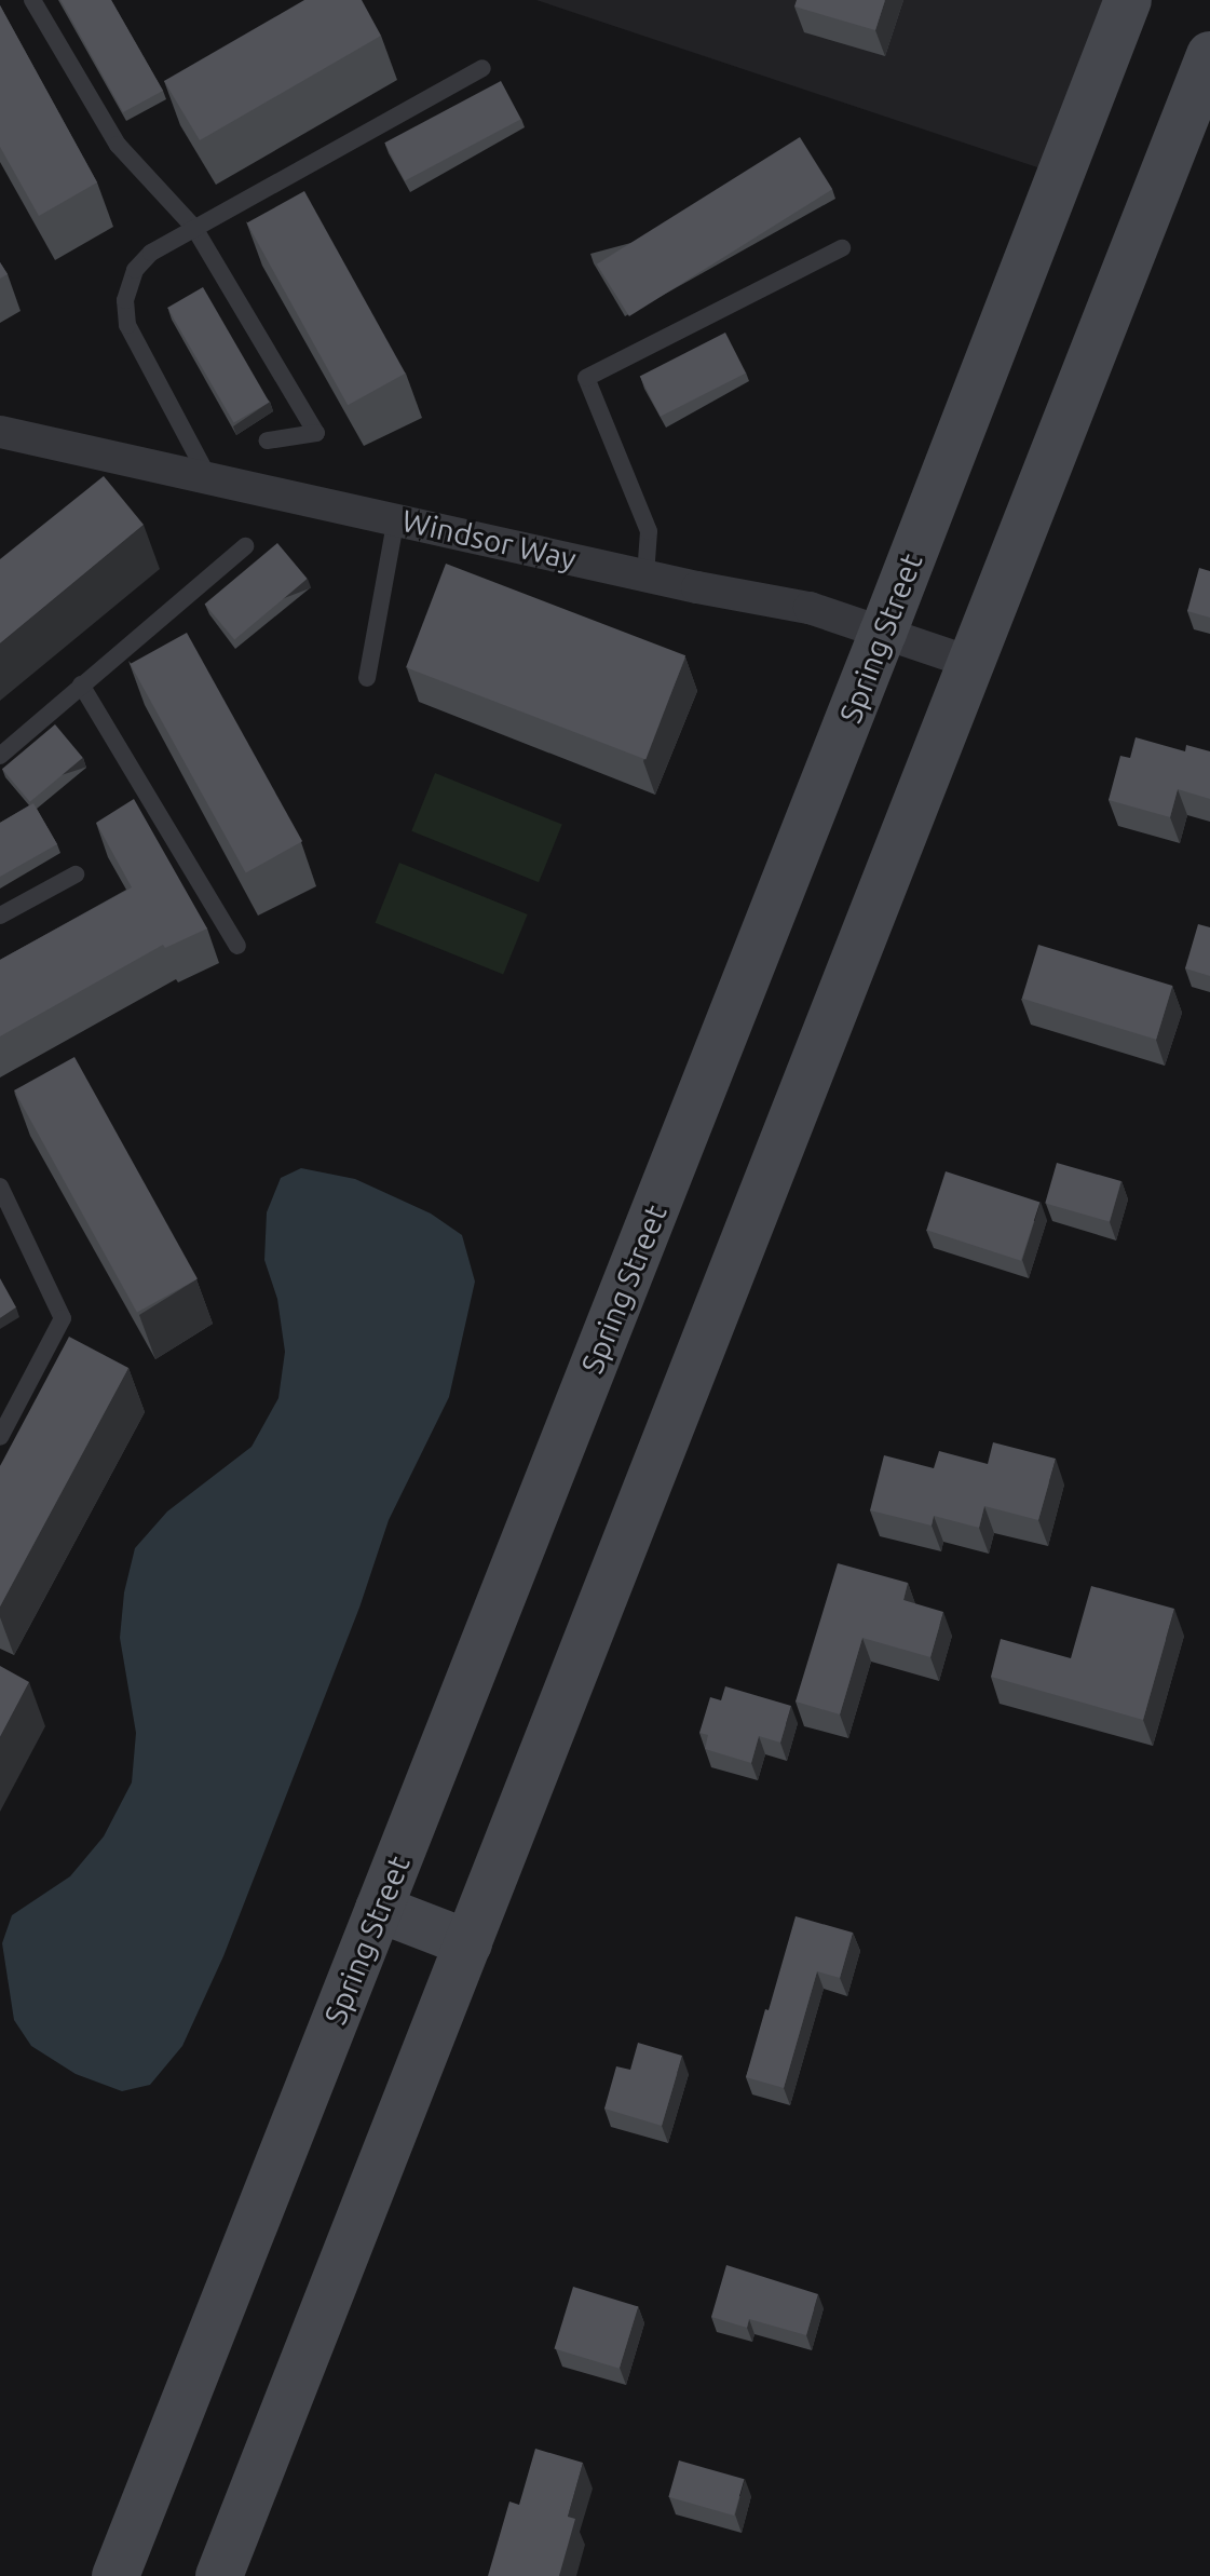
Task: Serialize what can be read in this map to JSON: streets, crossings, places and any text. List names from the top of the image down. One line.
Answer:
{"streets":{"main road":["Spring Street"],"street":["Windsor Way"]},"crossings":[["Windsor Way","Spring Street"]]}
